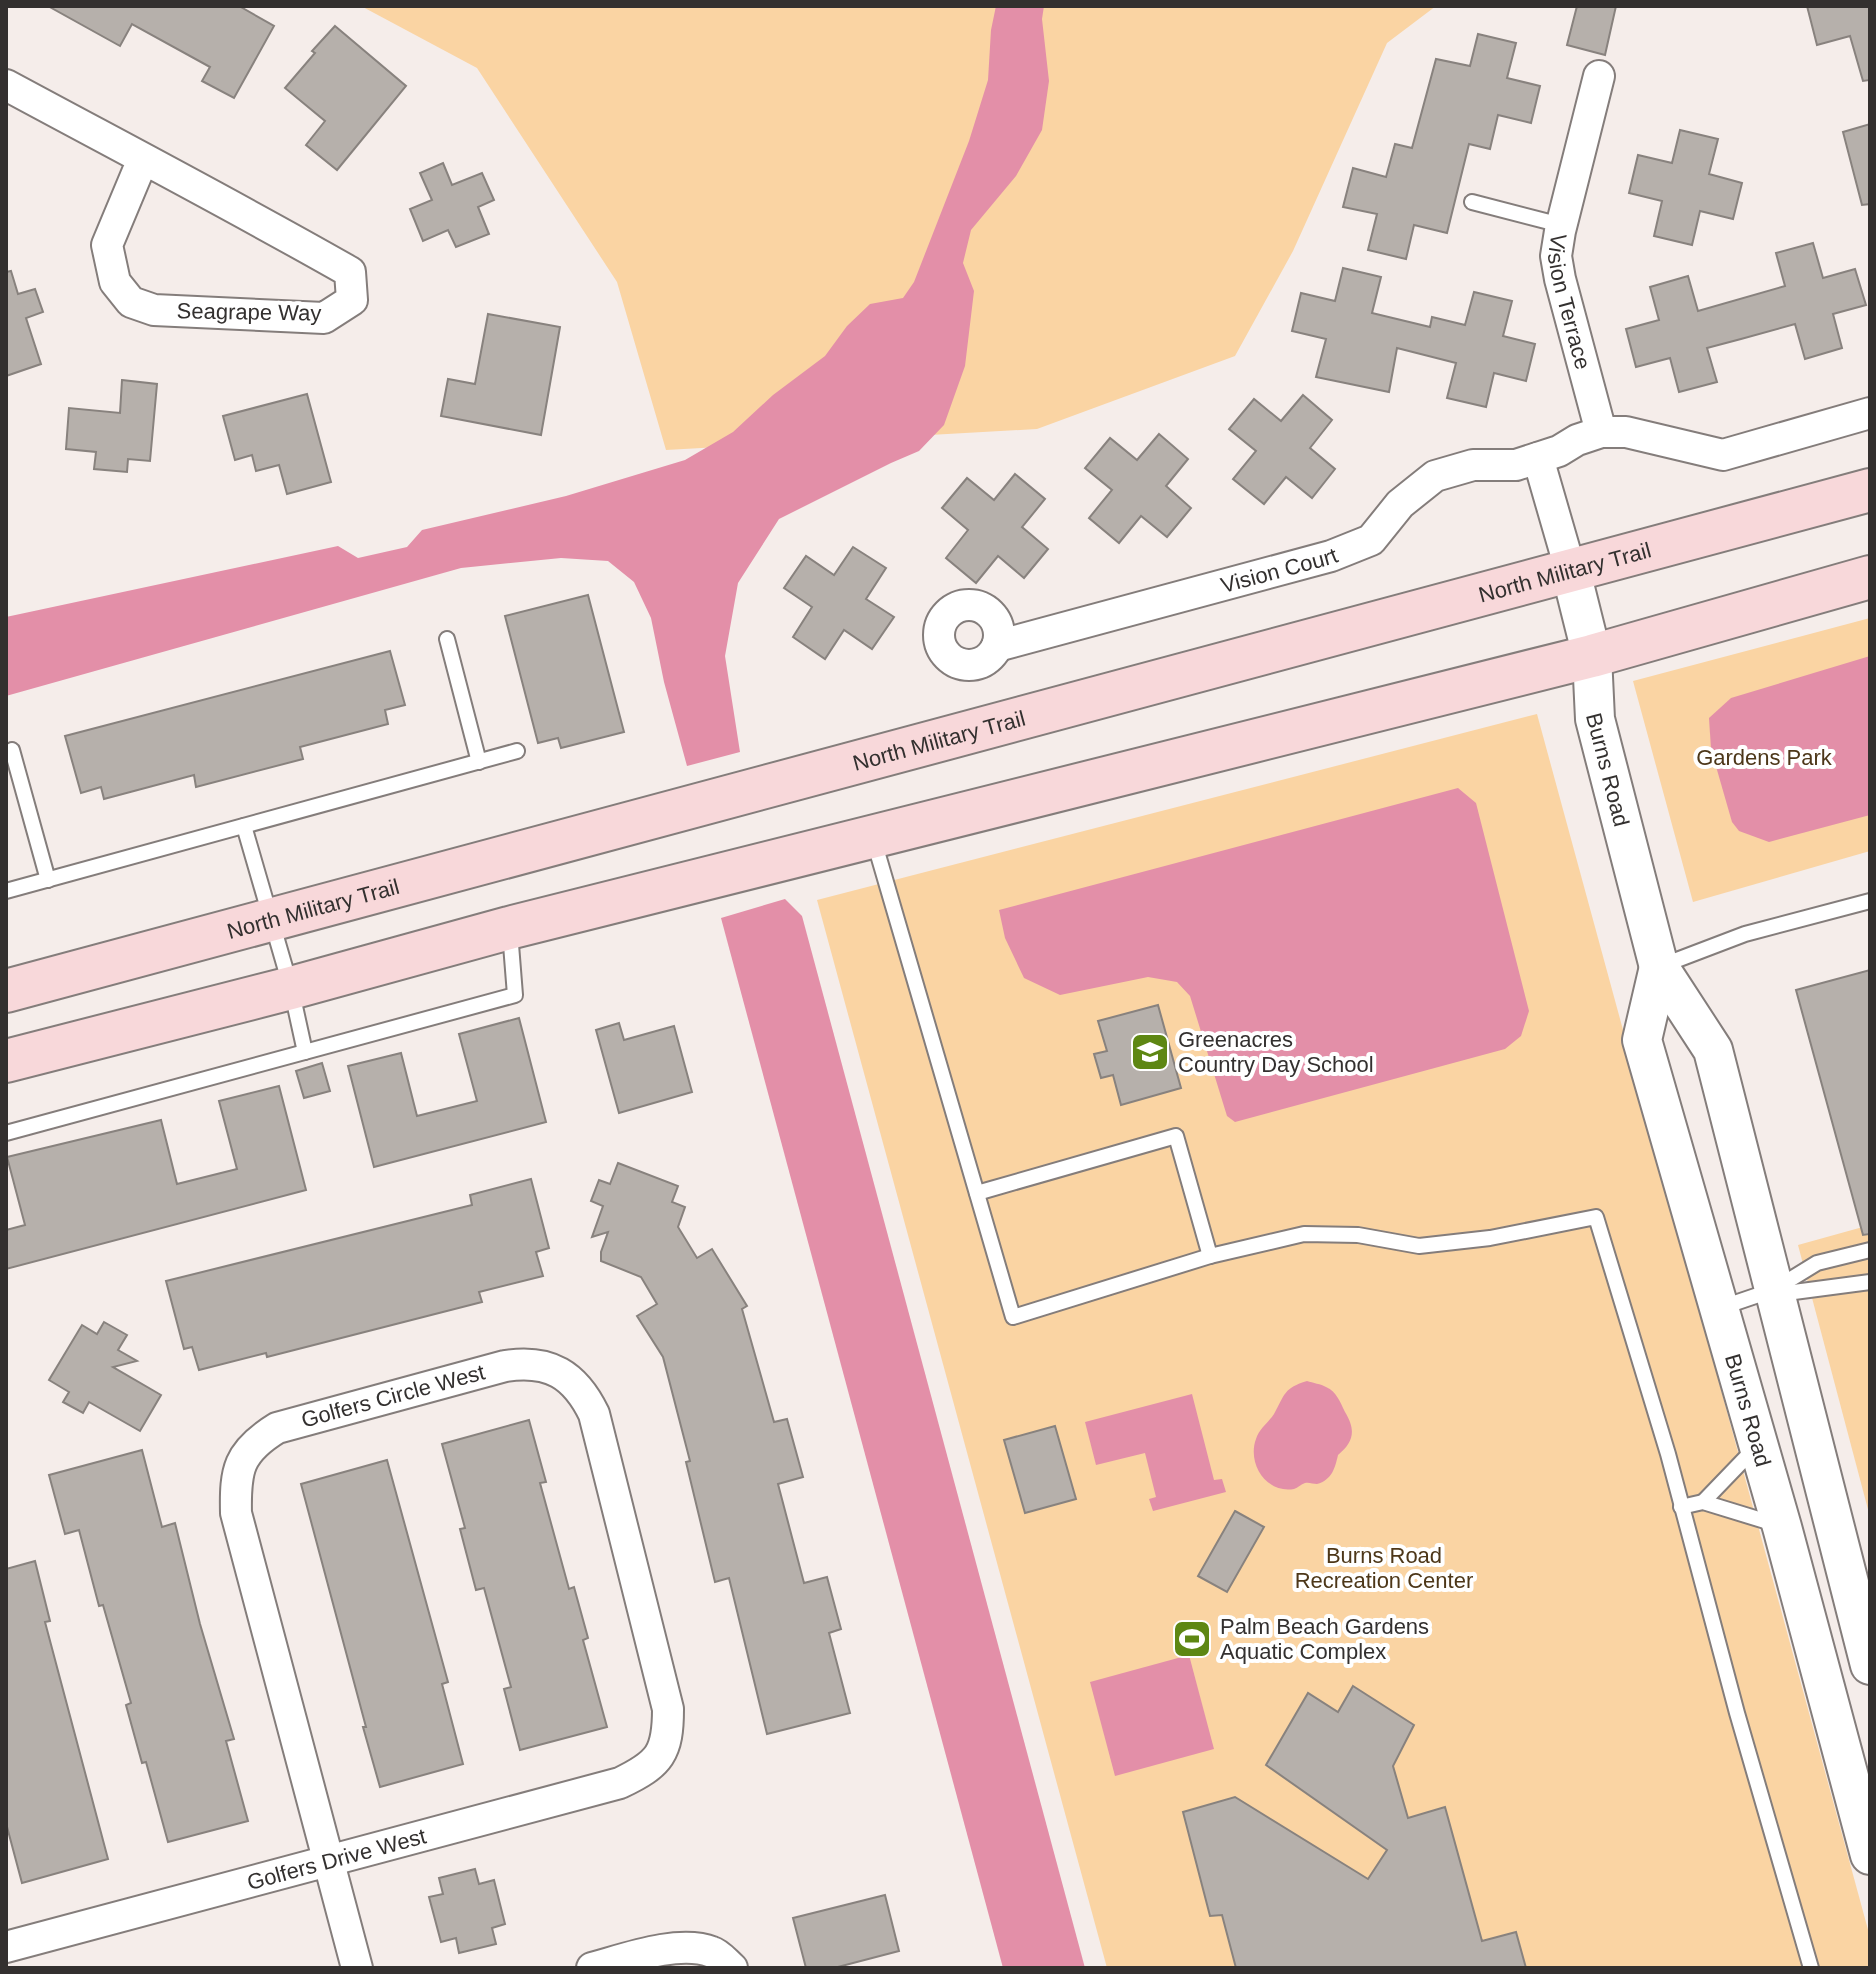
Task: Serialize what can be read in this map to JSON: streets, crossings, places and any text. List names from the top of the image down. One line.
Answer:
{"streets":{"main road":["North Military Trail"],"street":["Vision Terrace","Seagrape Way","Vision Court","Burns Road","Golfers Circle West","Golfers Drive West"]},"crossings":[["Vision Terrace","Vision Court"],["North Military Trail","Burns Road"],["Golfers Circle West","Golfers Drive West"]],"parks":["Gardens Park","Burns Road Recreation Center"],"places":{"school or university":["Greenacres Country Day School"],"sports":["Palm Beach Gardens Aquatic Complex"]}}
